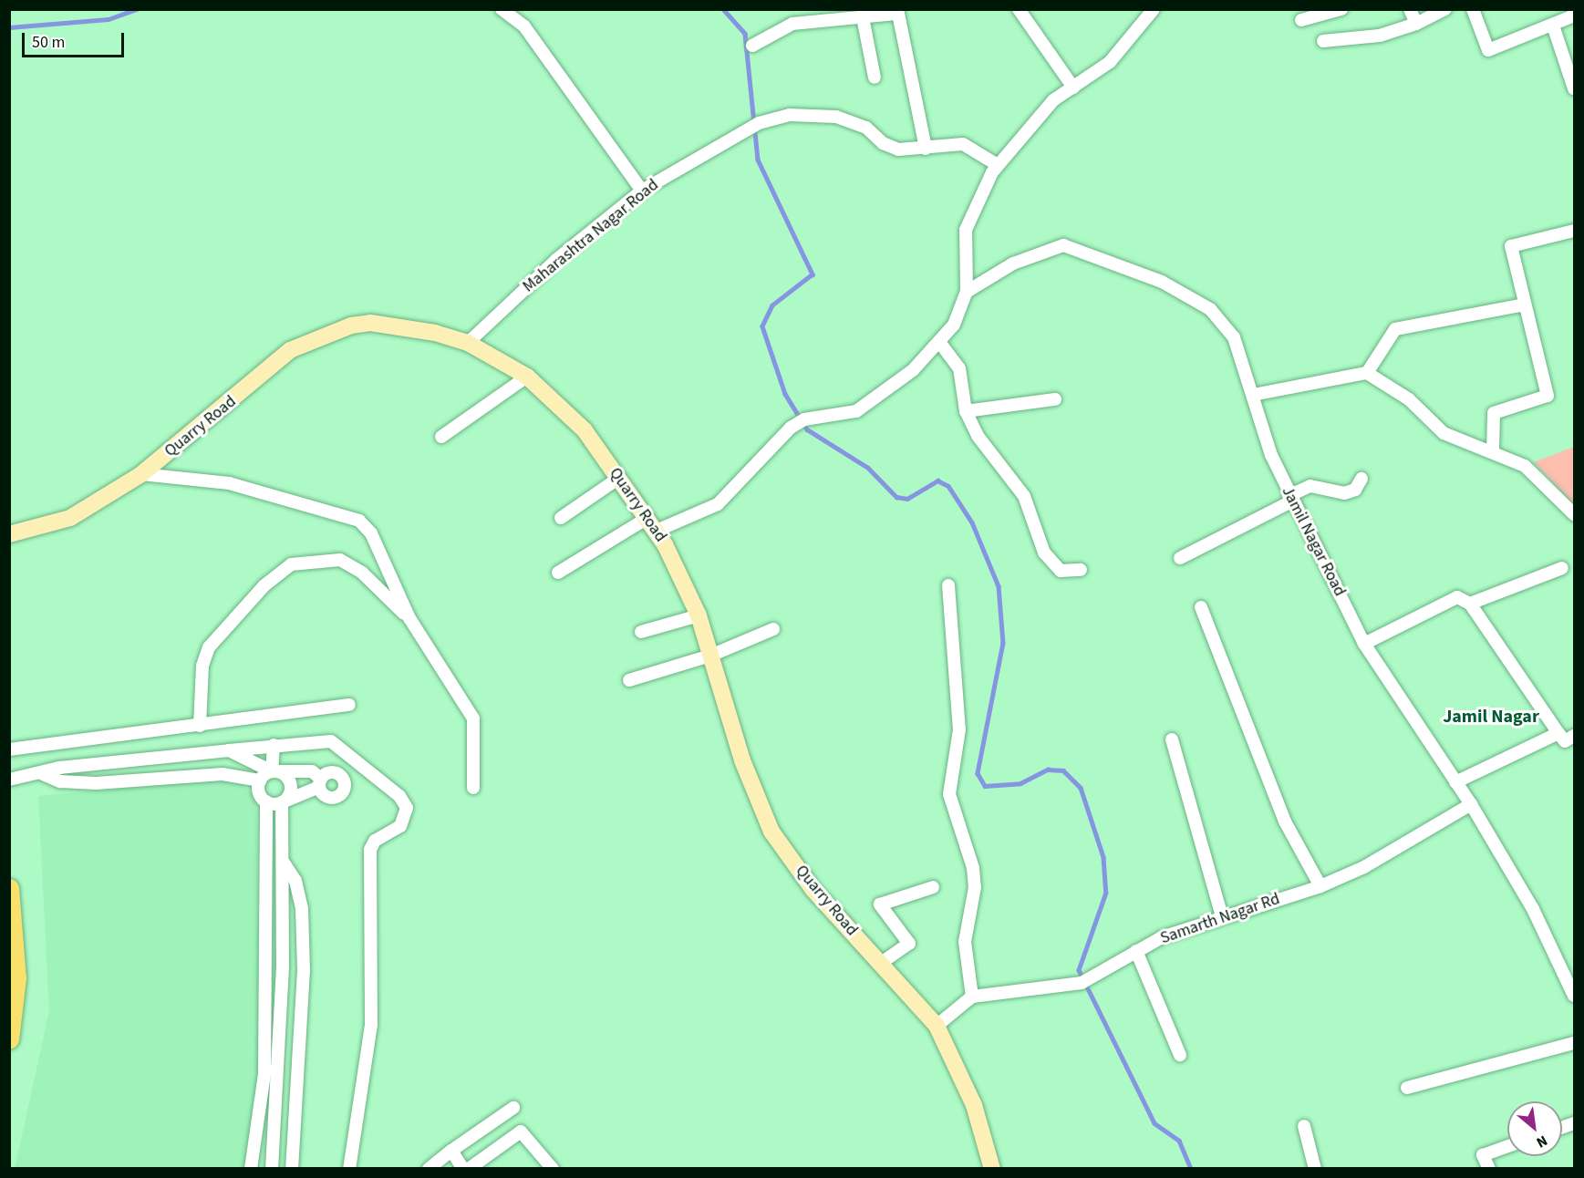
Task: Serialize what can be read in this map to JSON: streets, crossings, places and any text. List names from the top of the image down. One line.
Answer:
{"streets":{"main road":["Quarry Road"],"street":["Maharashtra Nagar Road","Jamil Nagar Road","Samarth Nagar Rd"]},"crossings":[["Maharashtra Nagar Road","Quarry Road"],["Jamil Nagar Road","Samarth Nagar Rd"]],"districts":["Jamil Nagar"],"scale_bar":"50 m","north":"bottom right"}
